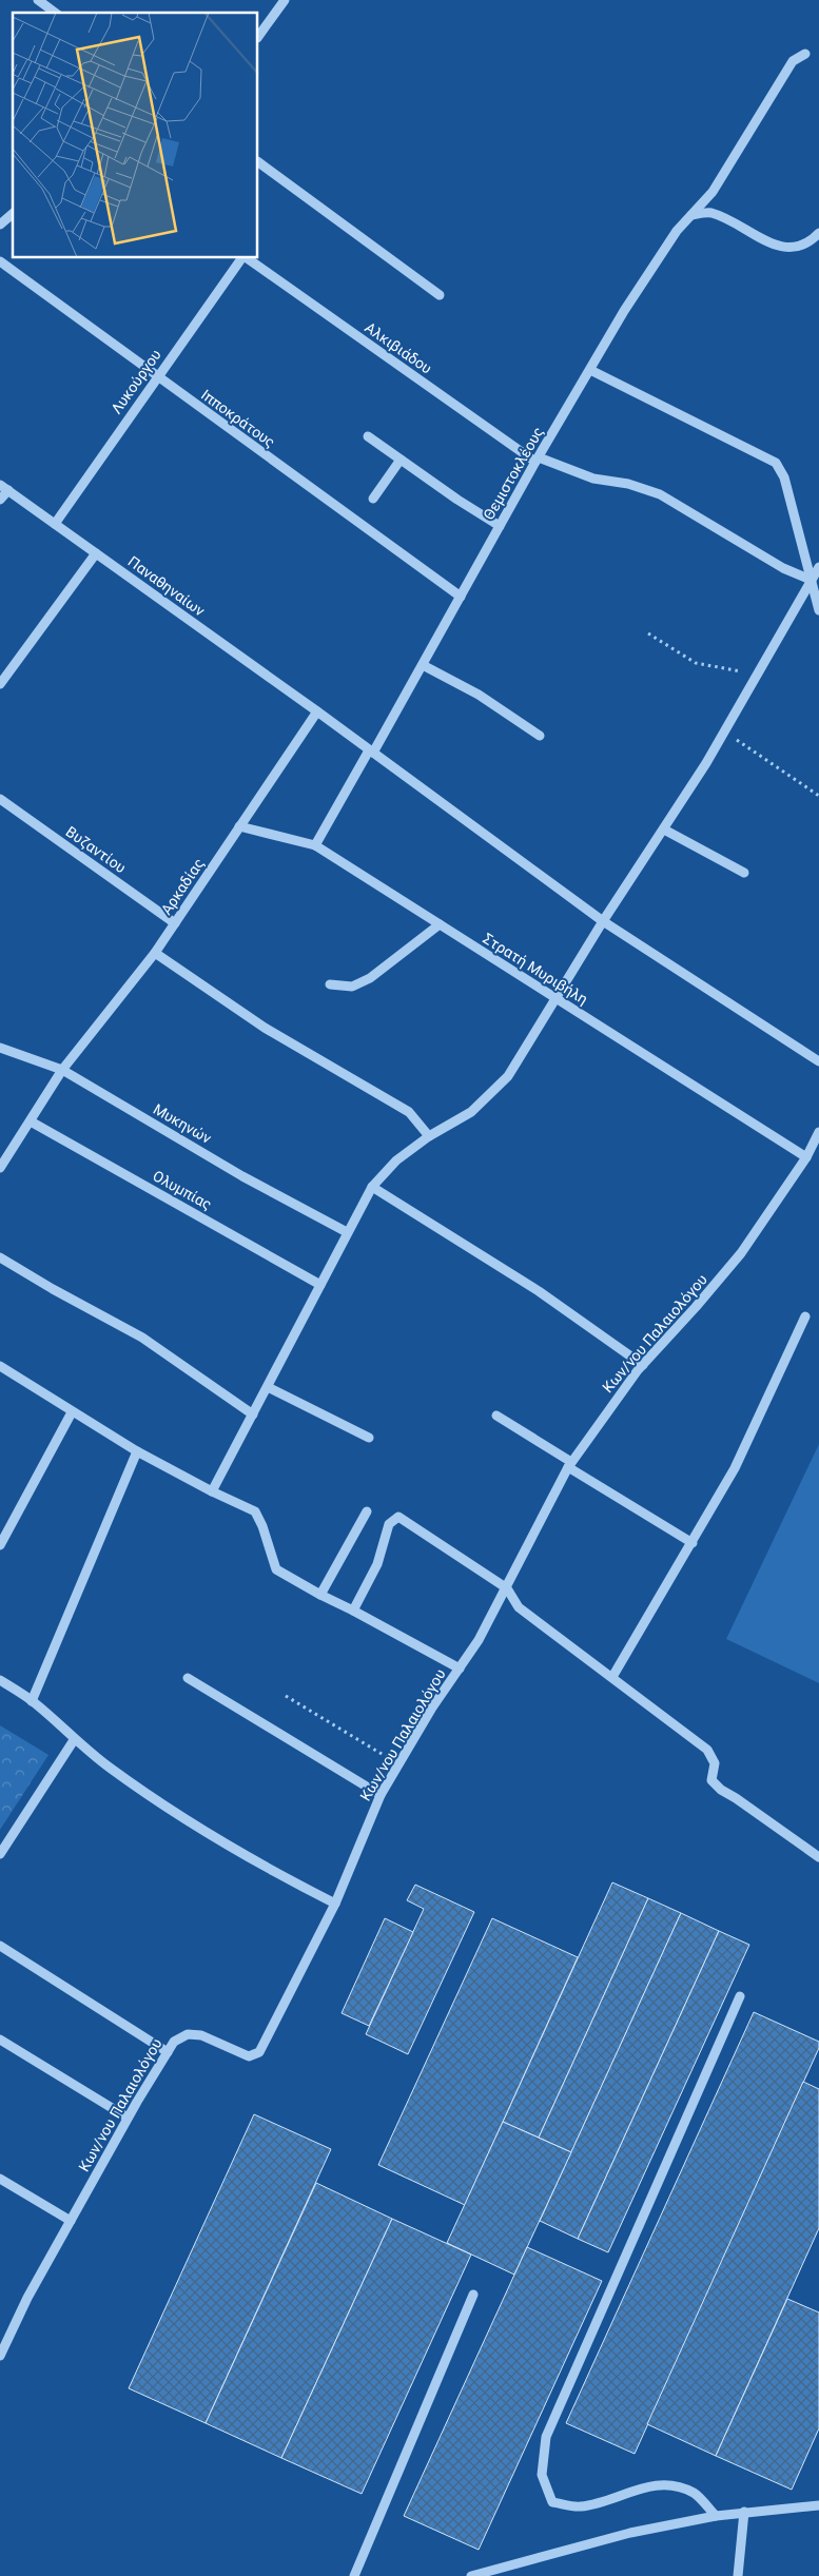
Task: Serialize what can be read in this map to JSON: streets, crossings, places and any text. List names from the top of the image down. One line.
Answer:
{"streets":{"street":["Αλκιβιάδου","Λυκούργου","Ιπποκράτους","Θεμιστοκλέους","Παναθηναίων","Βυζαντίου","Αρκαδίας","Στρατή Μυριβήλη","Μυκηνών","Ολυμπίας","Κων/νου Παλαιολόγου"]},"crossings":[["Αλκιβιάδου","Θεμιστοκλέους"],["Λυκούργου","Ιπποκράτους"],["Λυκούργου","Παναθηναίων"],["Ιπποκράτους","Θεμιστοκλέους"],["Θεμιστοκλέους","Παναθηναίων"],["Θεμιστοκλέους","Στρατή Μυριβήλη"],["Παναθηναίων","Αρκαδίας"],["Βυζαντίου","Αρκαδίας"],["Αρκαδίας","Στρατή Μυριβήλη"],["Αρκαδίας","Μυκηνών"],["Αρκαδίας","Ολυμπίας"],["Στρατή Μυριβήλη","Κων/νου Παλαιολόγου"]]}
